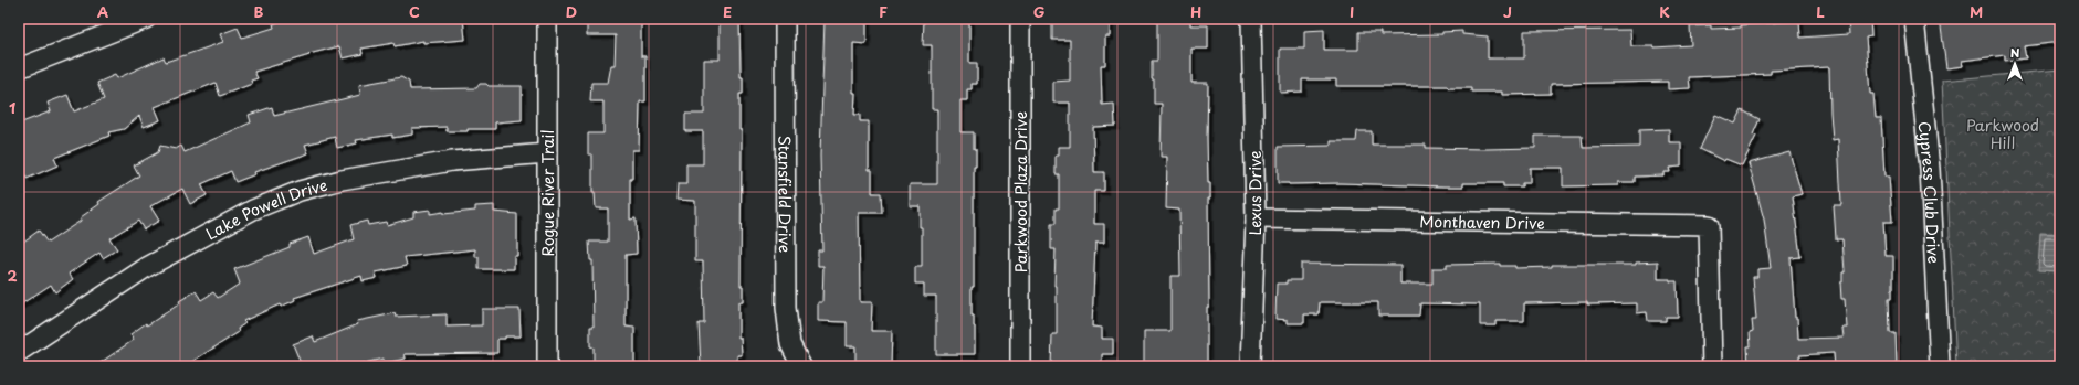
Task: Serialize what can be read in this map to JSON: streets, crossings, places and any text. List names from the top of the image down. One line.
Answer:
{"streets":{"street":["Parkwood Plaza Drive","Cypress Club Drive","Rogue River Trail","Lexus Drive","Stansfield Drive","Lake Powell Drive","Monthaven Drive"]},"crossings":[["Rogue River Trail","Lake Powell Drive"],["Lexus Drive","Monthaven Drive"]],"parks":["Parkwood Hill"],"north":"top","grid":{"columns":["A","B","C","D","E","F","G","H","I","J","K","L","M"],"rows":["1","2"]}}
